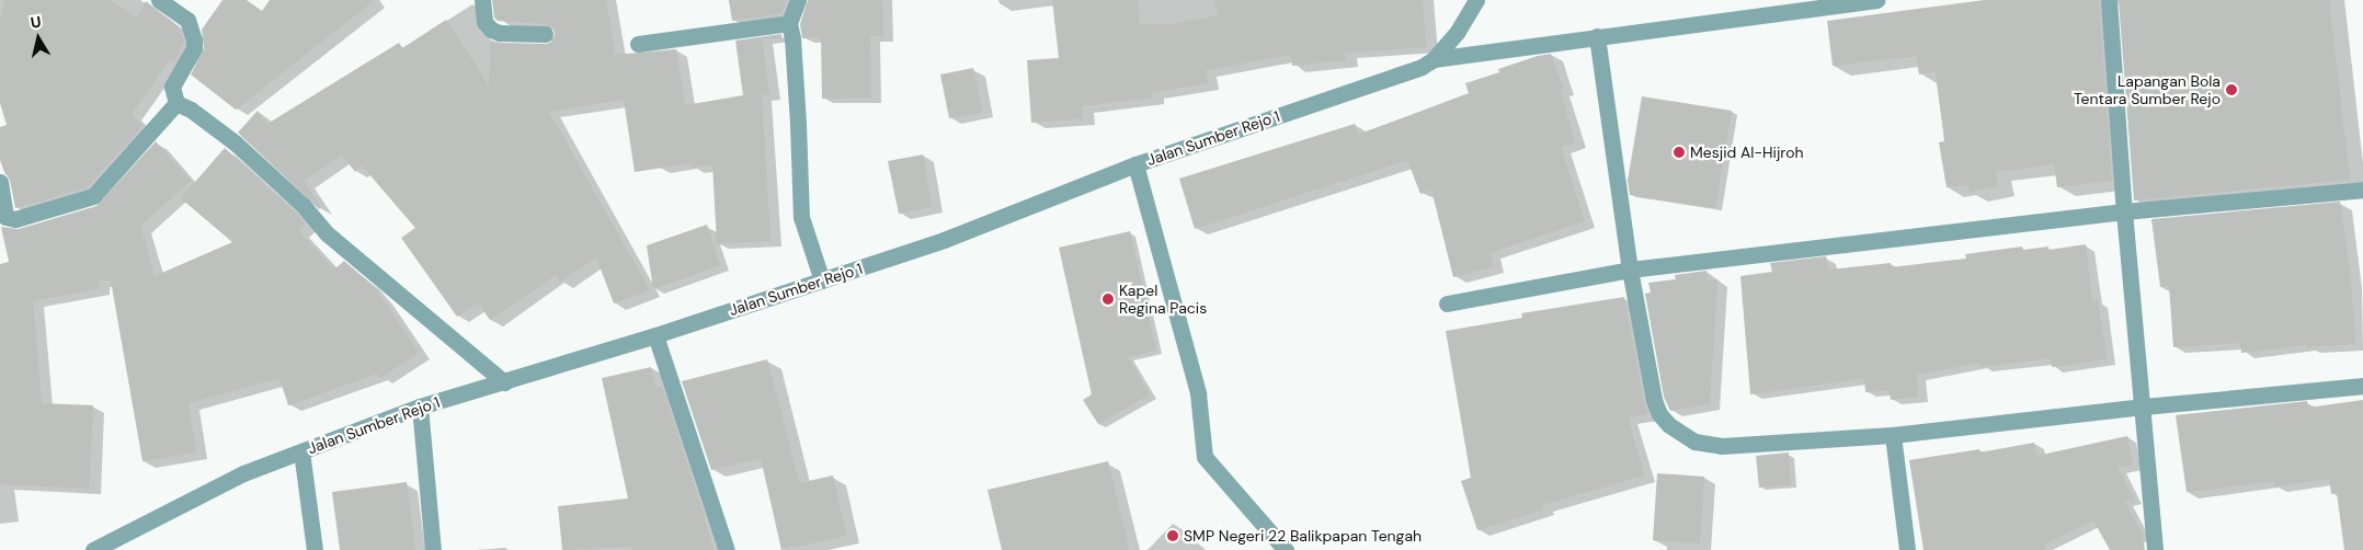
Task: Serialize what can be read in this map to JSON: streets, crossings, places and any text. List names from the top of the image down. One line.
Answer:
{"streets":{"street":["Jalan Sumber Rejo 1"]},"places":["Lapangan Bola Tentara Sumber Rejo","Mesjid Al-Hijroh","Kapel Regina Pacis","SMP Negeri 22 Balikpapan Tengah"],"north":"top"}
